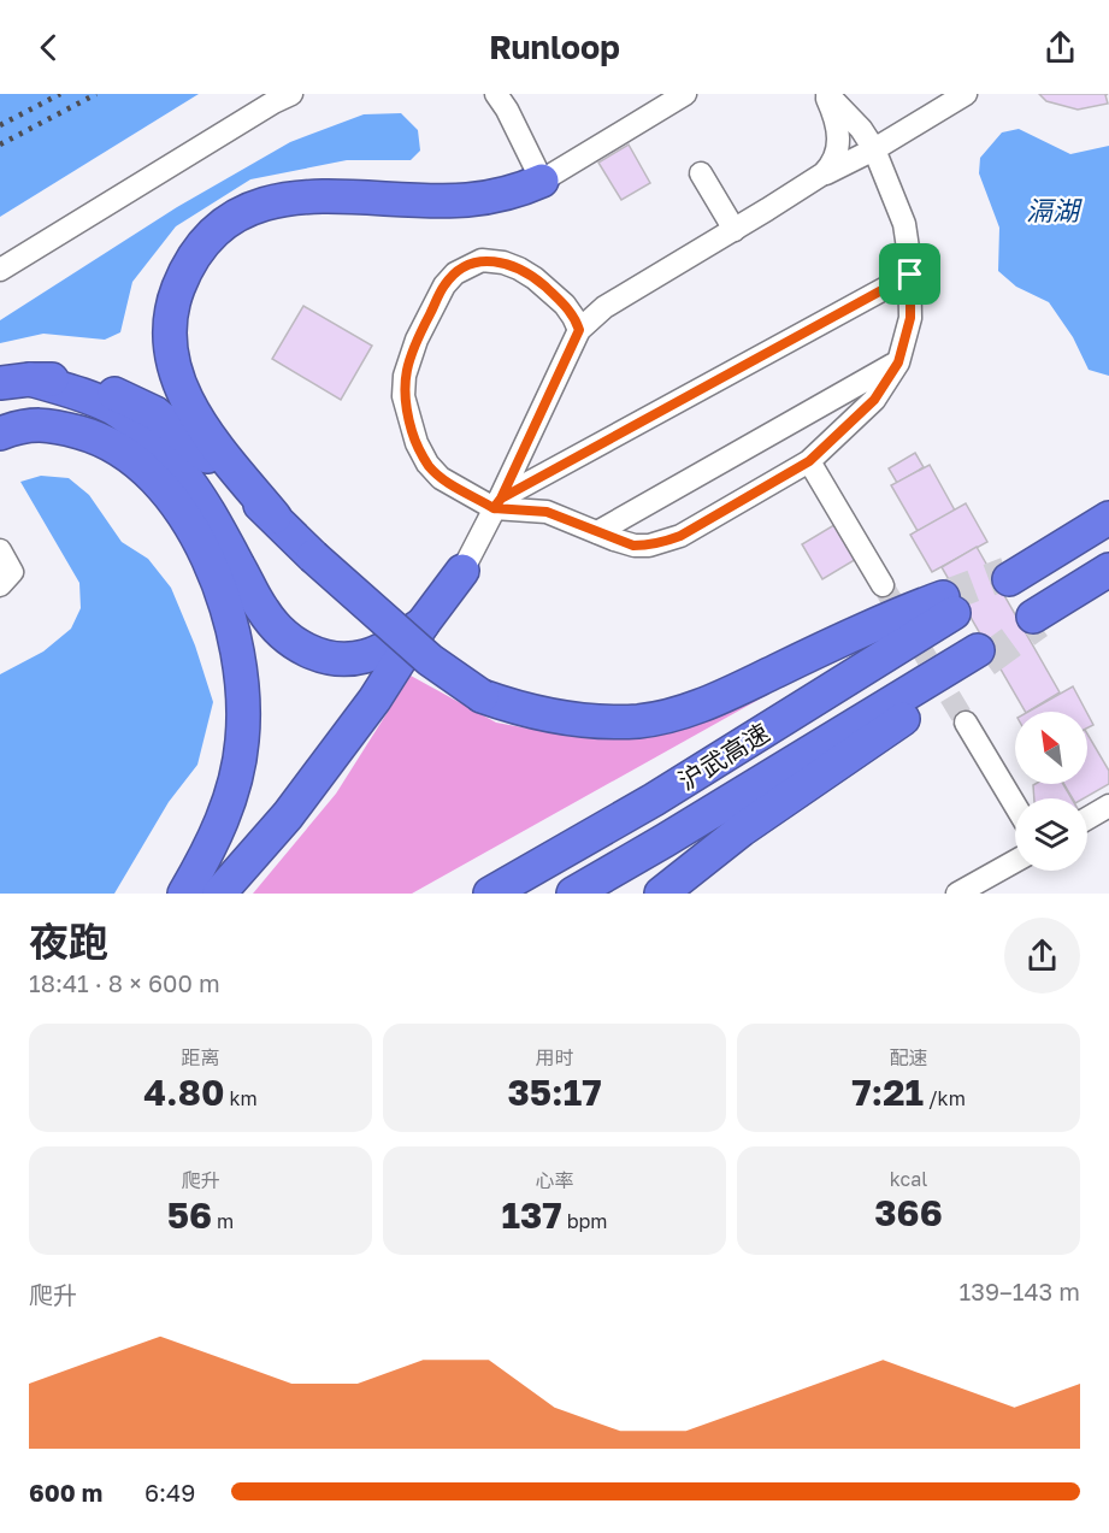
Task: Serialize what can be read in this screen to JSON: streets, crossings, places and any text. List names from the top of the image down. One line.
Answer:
{"streets":{"highway":["沪武高速"]},"water":["滆湖"],"north":"top left","page":{"header":"Runloop","heading":["夜跑","18:41 · 8 × 600 m"],"stats":[["距离","4.80 km"],["用时","35:17"],["配速","7:21 /km"],["爬升","56 m"],["心率","137 bpm"],["kcal","366"]],"chart":["爬升","139–143 m"],"list":[{"name":"600 m","note":"6:49"}]}}
